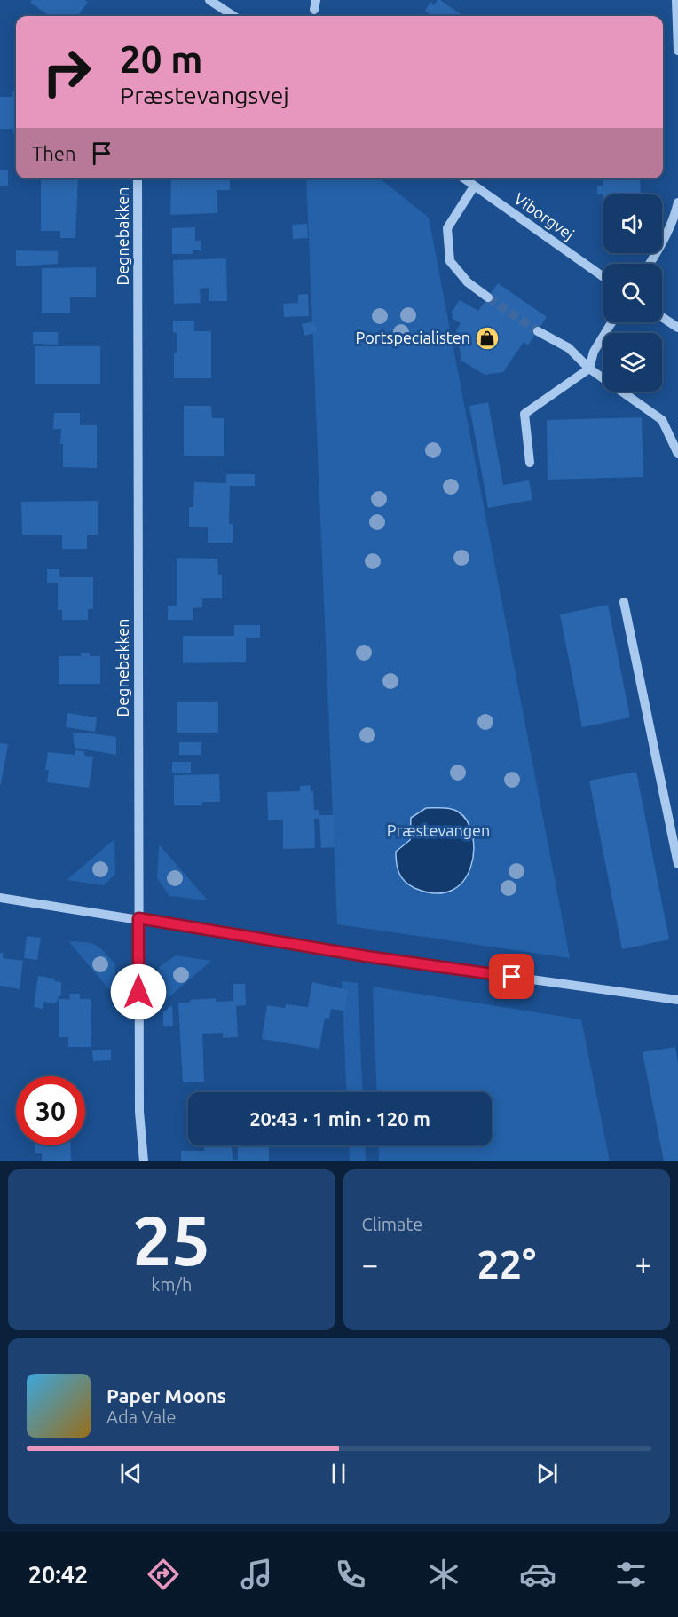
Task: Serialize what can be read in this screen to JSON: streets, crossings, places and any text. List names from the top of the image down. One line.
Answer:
{"streets":{"street":["Viborgvej","Degnebakken"]},"parks":["Præstevangen"],"places":{"shop":["Portspecialisten"]},"page":{"turn":["20 m","Præstevangsvej"],"then":"Then","limit":"30","trip":"20:43 · 1 min · 120 m","tile":[["25","km/h"],"Climate"],"heat":["−","22°","+"],"song":["Paper Moons","Ada Vale"],"tabs":"20:42"}}
